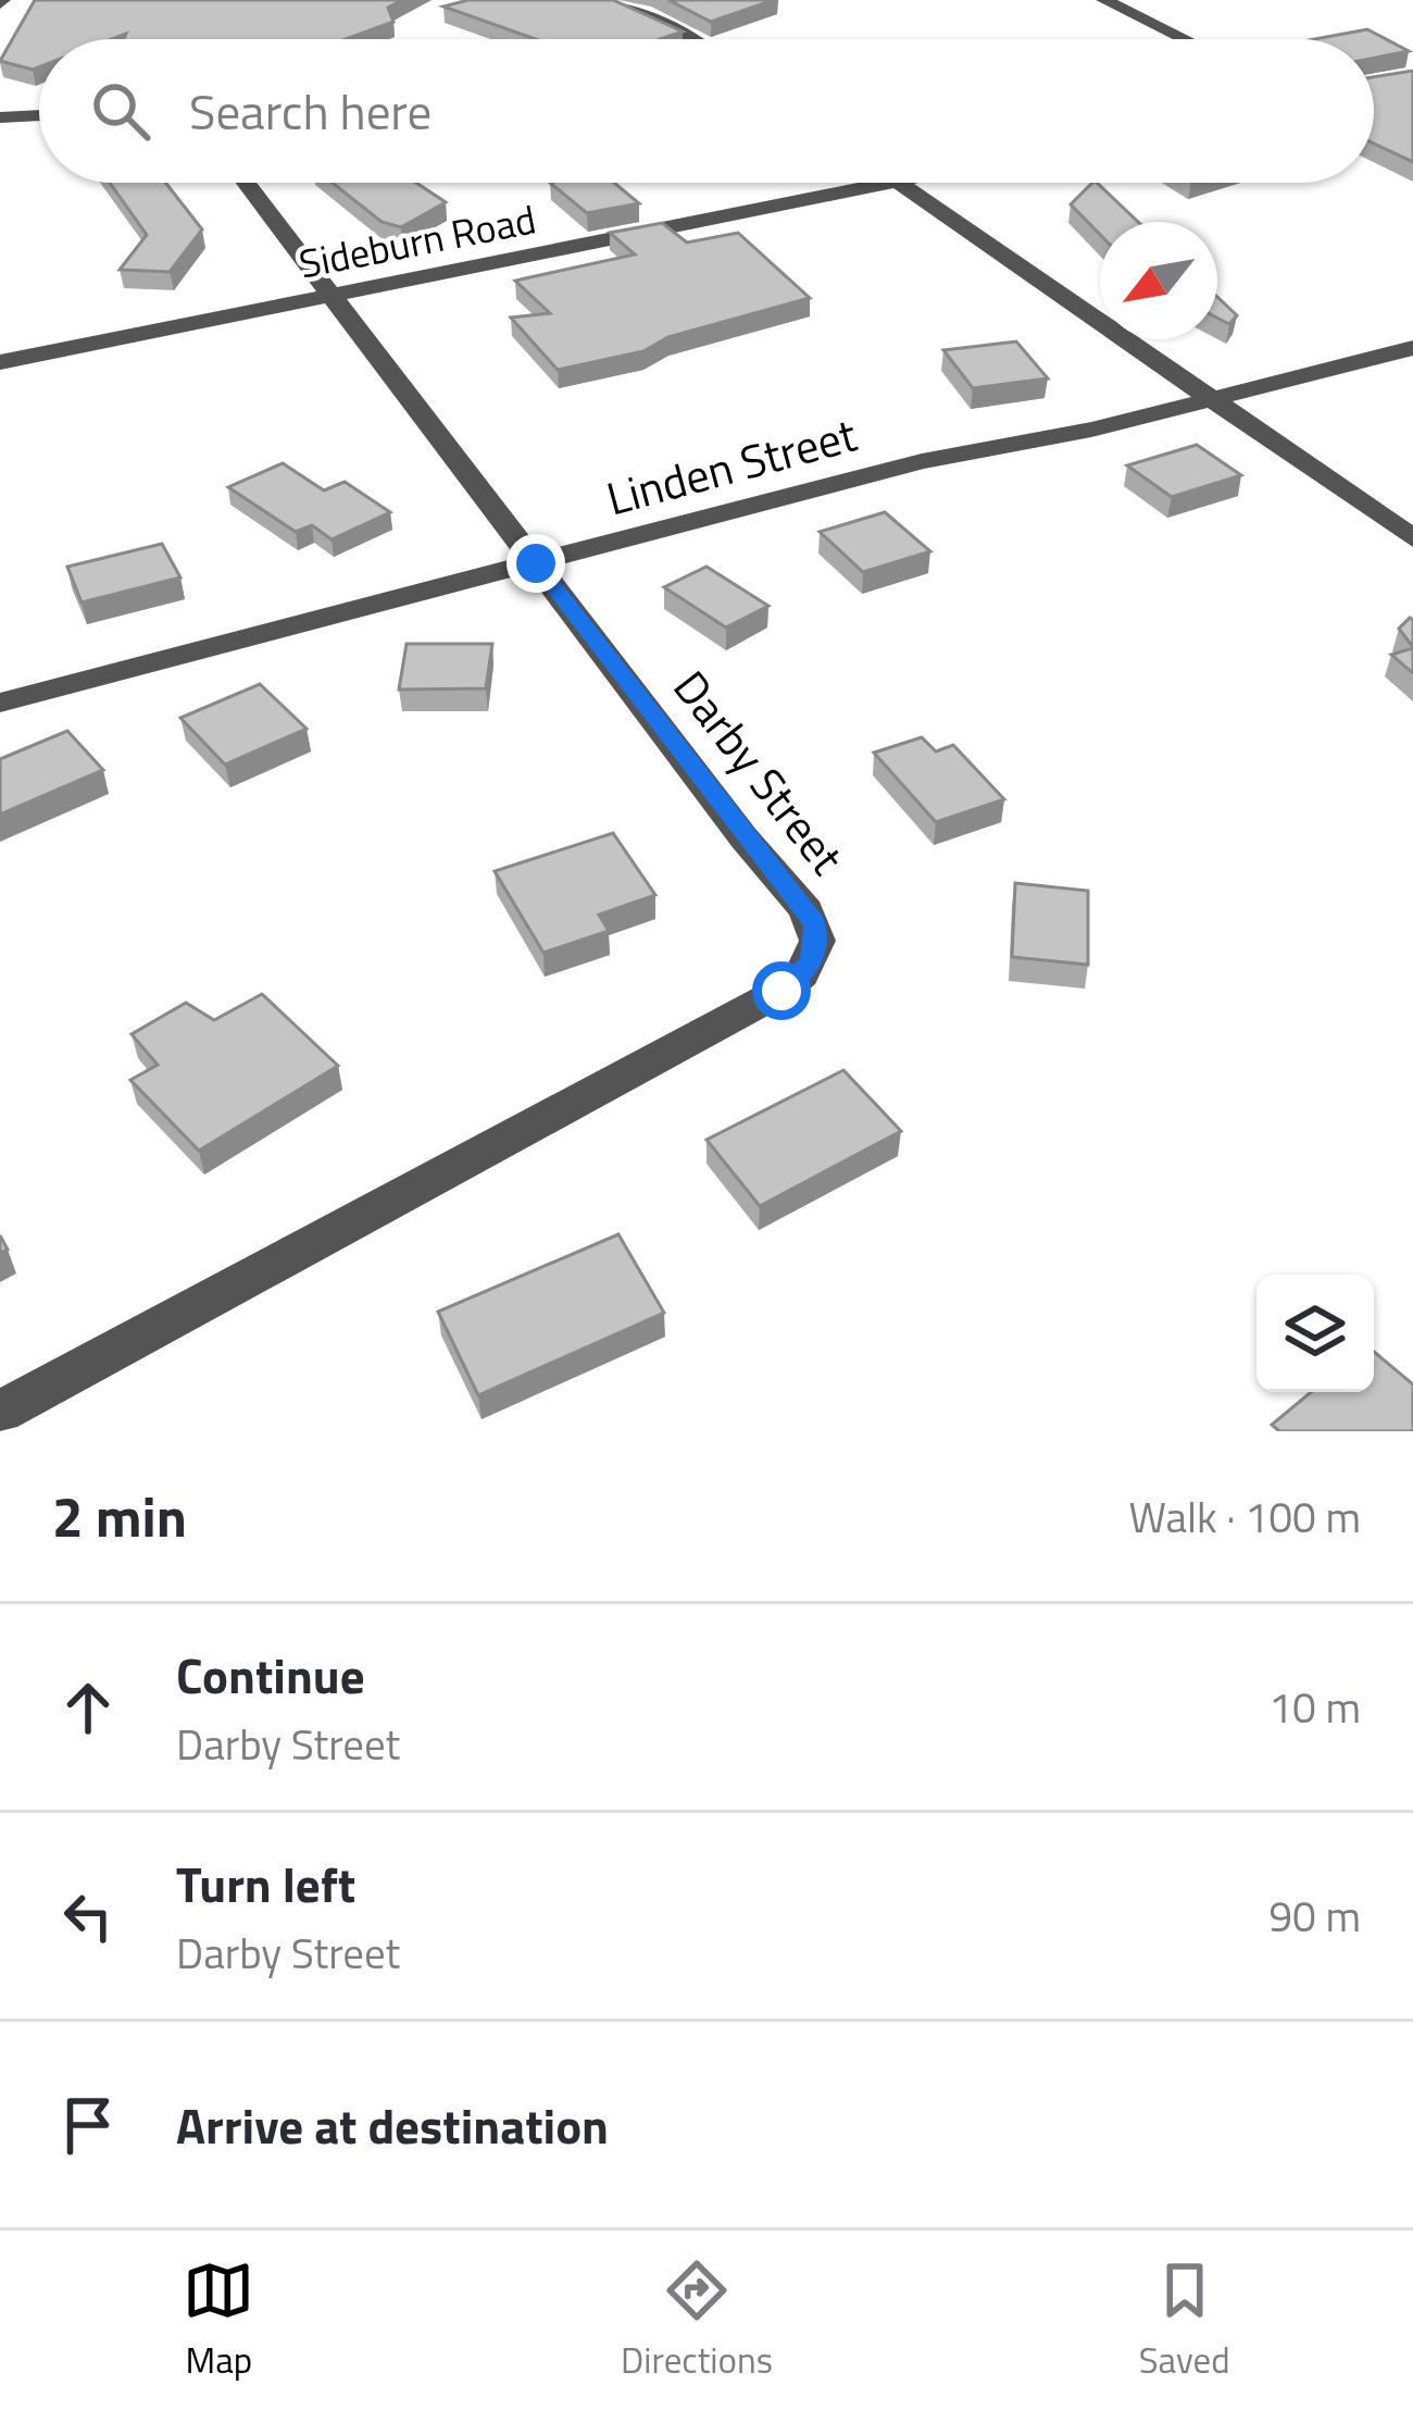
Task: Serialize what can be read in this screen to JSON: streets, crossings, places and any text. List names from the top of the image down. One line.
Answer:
{"streets":{"street":["Sideburn Road","Linden Street","Darby Street"]},"crossings":[["Sideburn Road","Darby Street"],["Linden Street","Darby Street"]],"north":"bottom left","page":{"search":"Search here","heading":["2 min","Walk · 100 m"],"list":[["Continue","Darby Street","10 m"],["Turn left","Darby Street","90 m"],"Arrive at destination"],"nav":["Map","Directions","Saved"]}}
